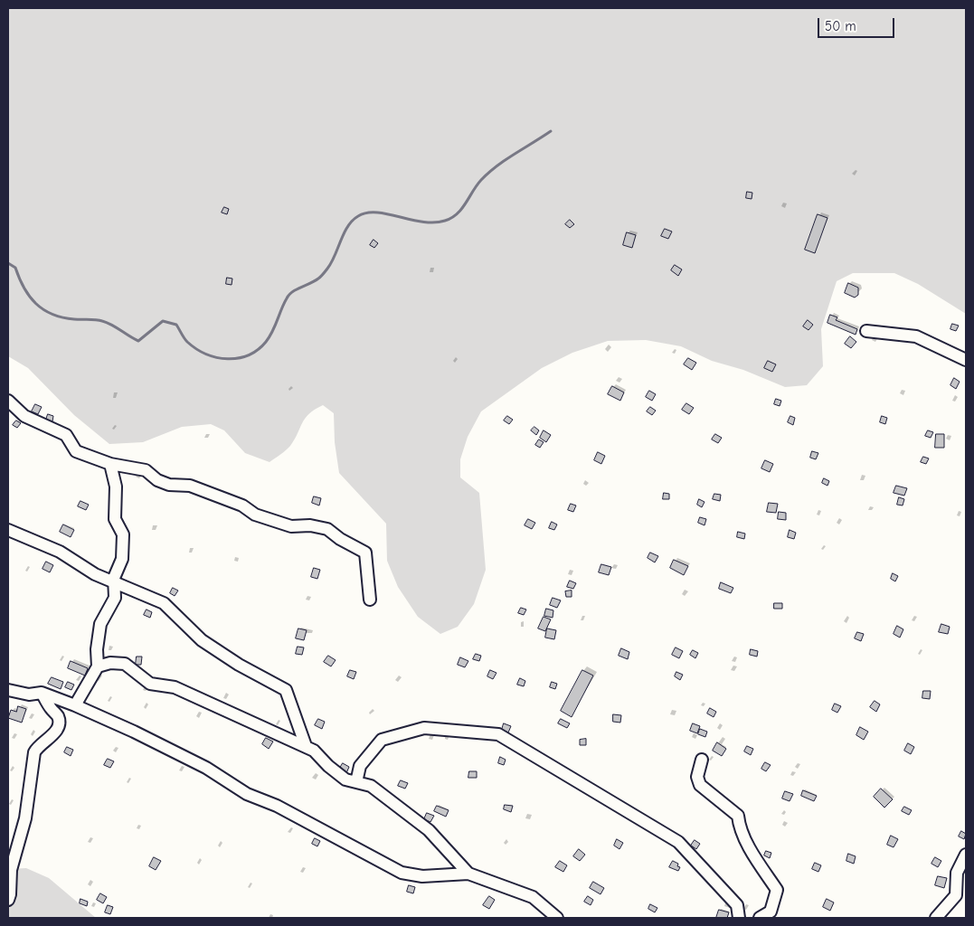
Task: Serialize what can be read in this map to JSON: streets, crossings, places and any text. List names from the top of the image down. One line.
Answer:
{"scale_bar":"50 m"}
